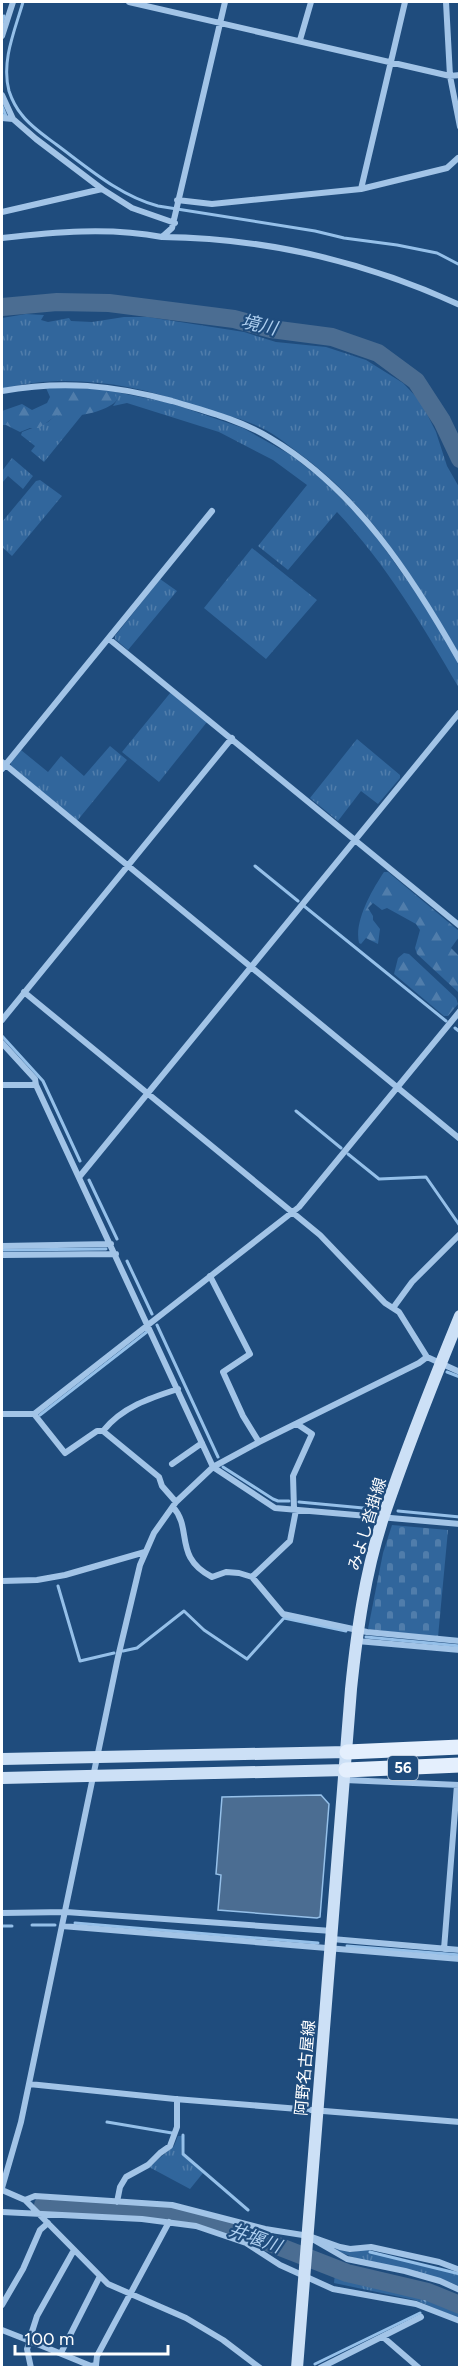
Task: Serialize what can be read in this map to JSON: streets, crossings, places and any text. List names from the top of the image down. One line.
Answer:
{"streets":{"main road":["みよし沓掛線","56","阿野名古屋線"]},"crossings":[["みよし沓掛線","56"],["みよし沓掛線","阿野名古屋線"],["56","阿野名古屋線"]],"water":["境川","井堰川"],"scale_bar":"100 m"}
